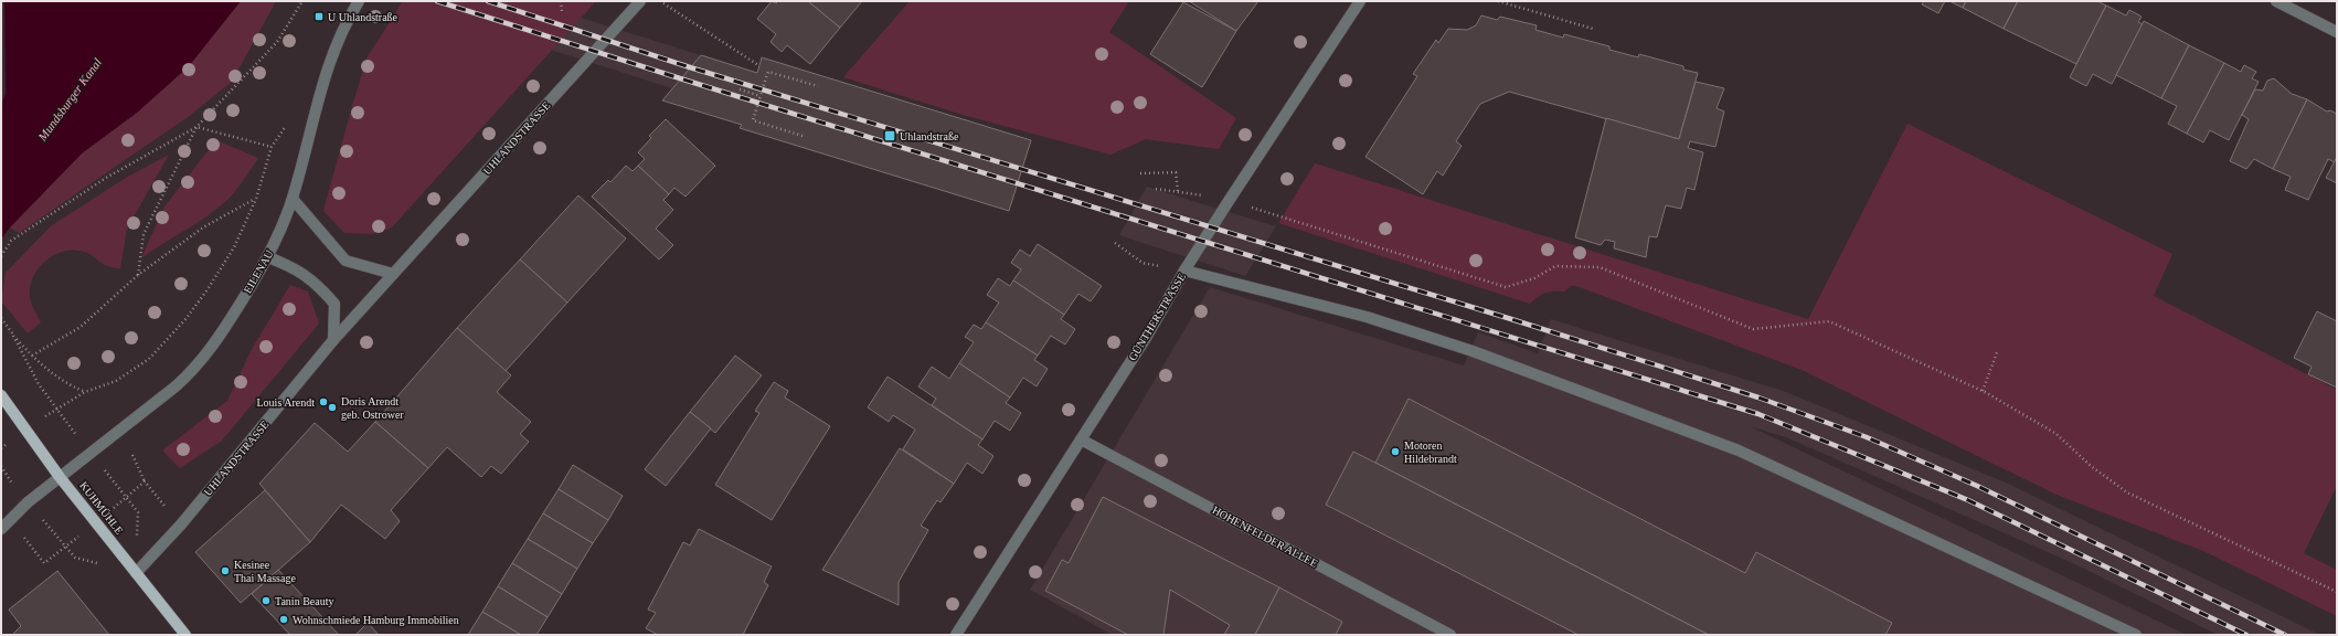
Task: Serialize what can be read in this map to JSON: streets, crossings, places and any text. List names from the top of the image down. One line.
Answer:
{"streets":{"main road":["KUHMÜHLE"],"street":["UHLANDSTRASSE","EILENAU","GÜNTHERSTRASSE","HOHENFELDER ALLEE"]},"crossings":[["UHLANDSTRASSE","KUHMÜHLE"],["EILENAU","KUHMÜHLE"],["GÜNTHERSTRASSE","HOHENFELDER ALLEE"]],"water":["Mundsburger Kanal"],"places":{"transit":["U Uhlandstraße","Uhlandstraße"],"other":["Louis Arendt","Doris Arendt geb. Ostrower","Motoren Hildebrandt","Kesinee Thai Massage","Tanin Beauty","Wohnschmiede Hamburg Immobilien"]}}
